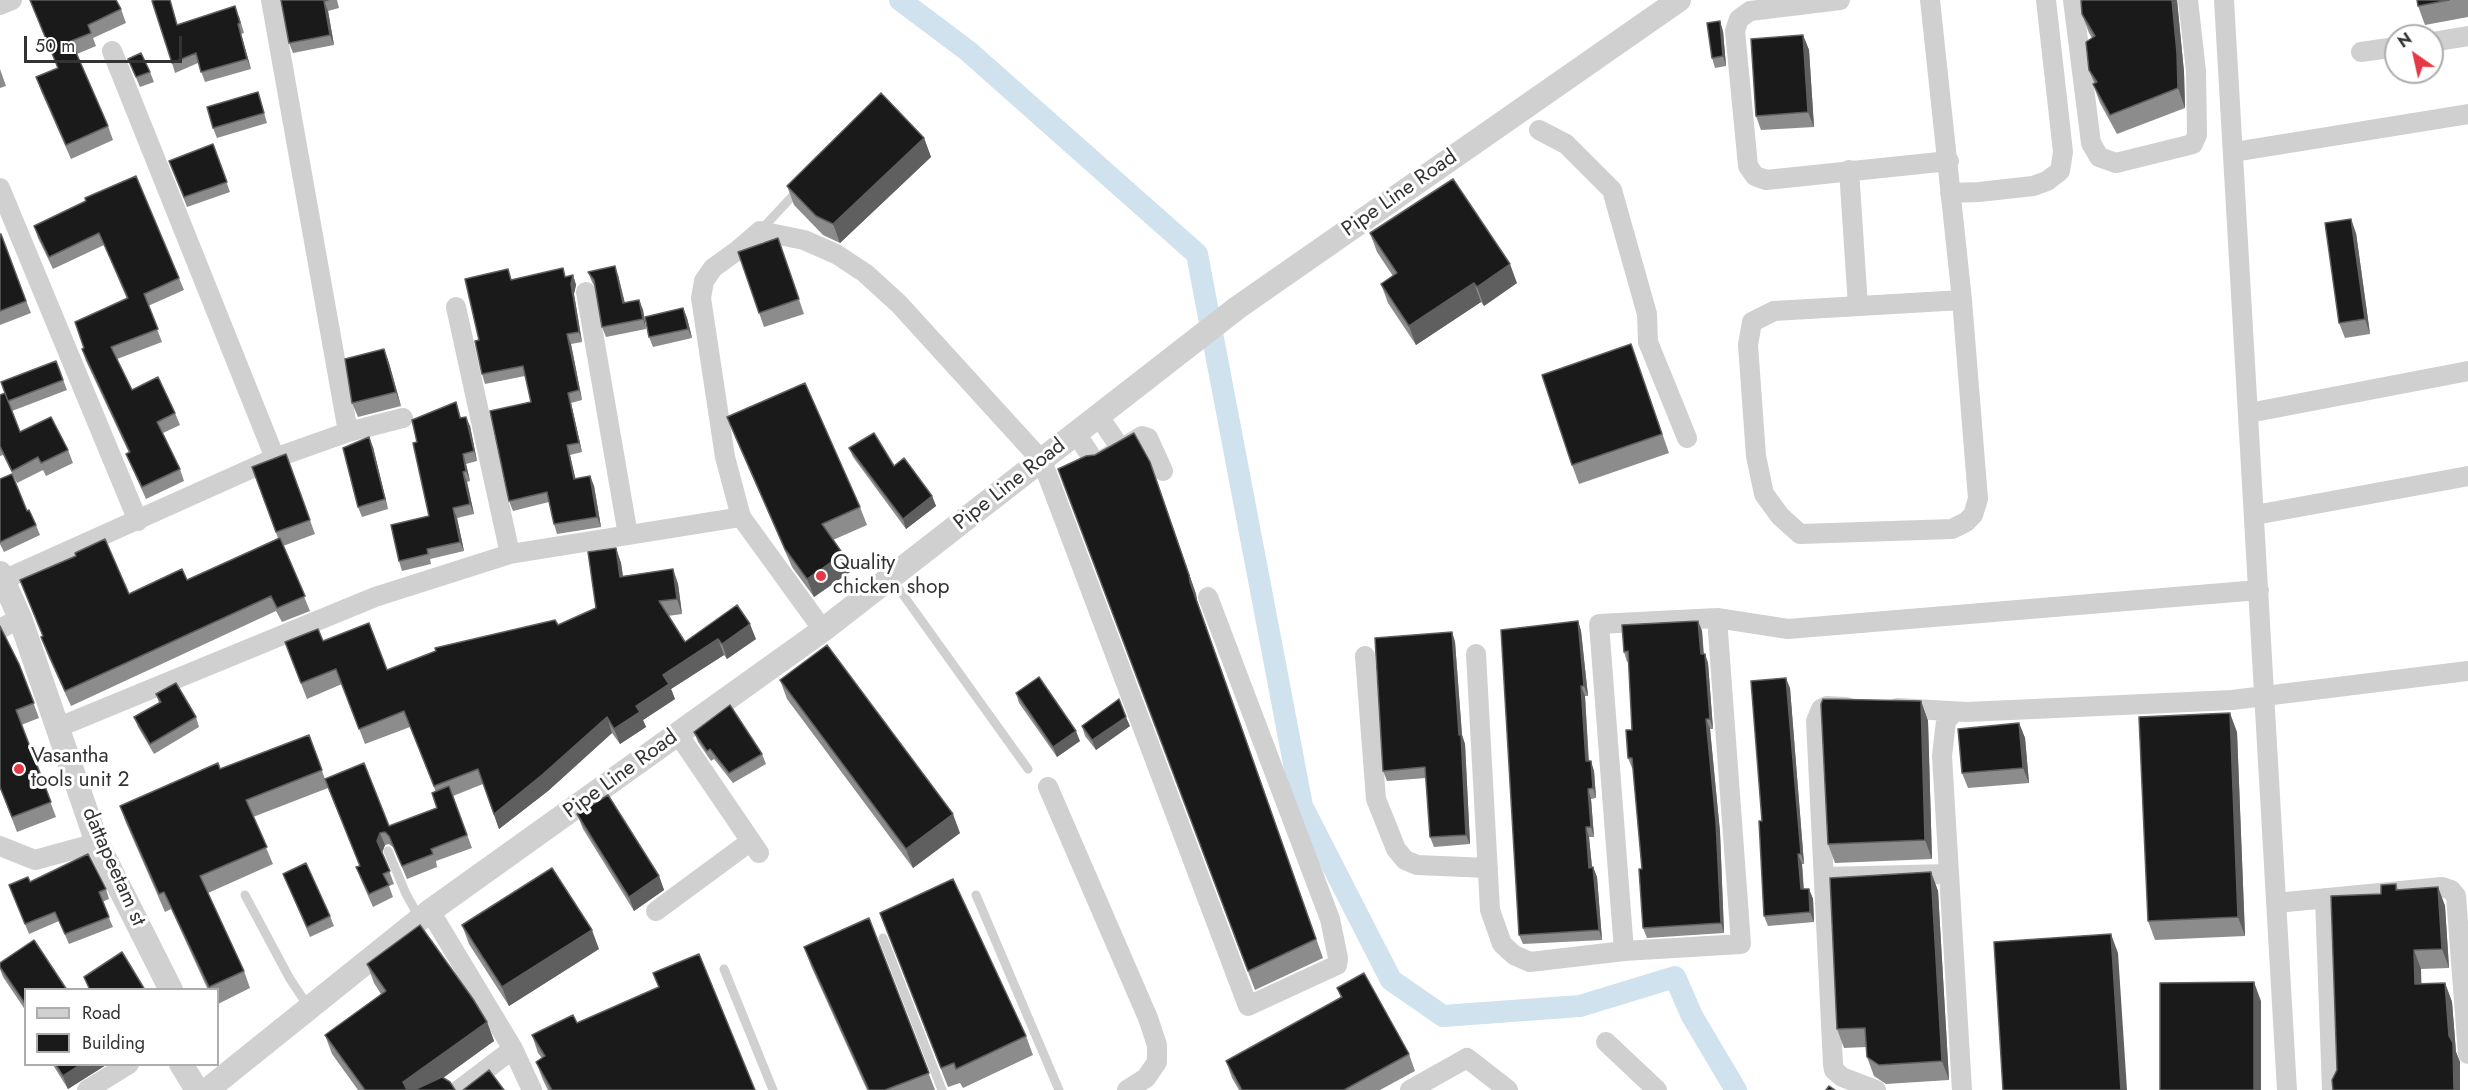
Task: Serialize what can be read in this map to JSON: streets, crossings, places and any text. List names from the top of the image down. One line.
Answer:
{"streets":{"street":["Pipe Line Road","dattapeetam st"]},"places":["Quality chicken shop","Vasantha tools unit 2"],"legend":["Road","Building"],"scale_bar":"50 m","north":"top left"}
